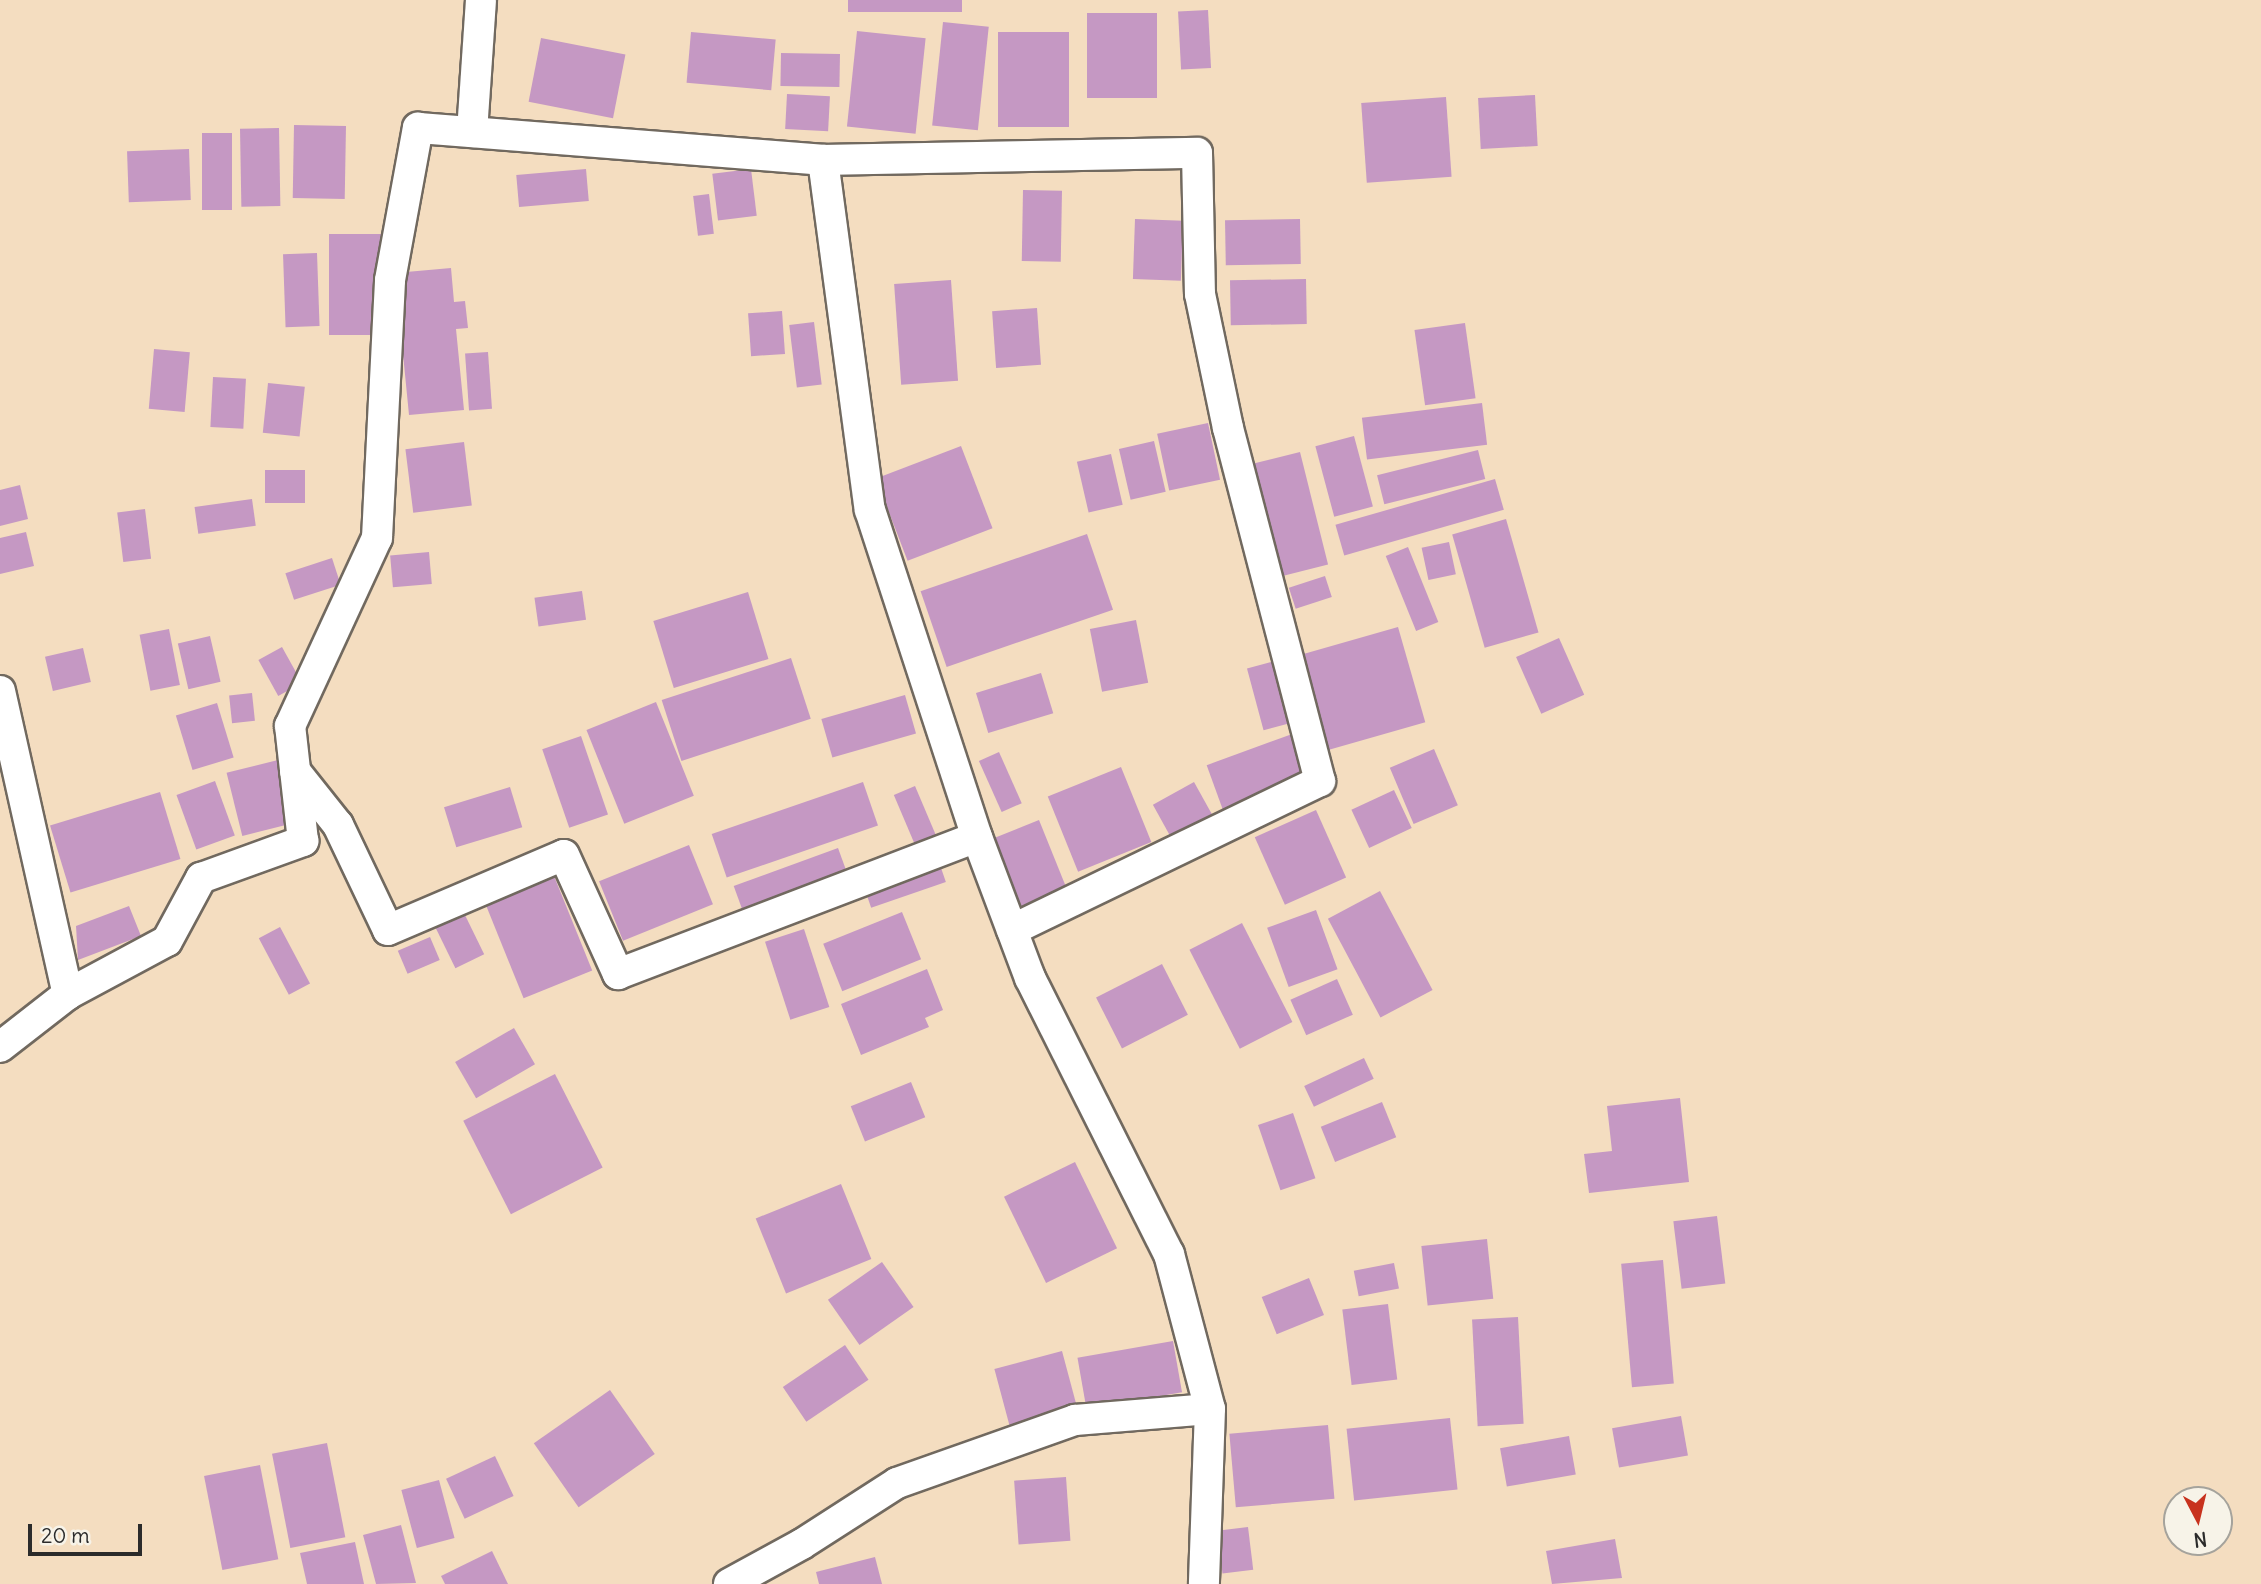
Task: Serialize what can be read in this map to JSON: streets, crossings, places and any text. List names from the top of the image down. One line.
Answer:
{"scale_bar":"20 m","north":"bottom"}
